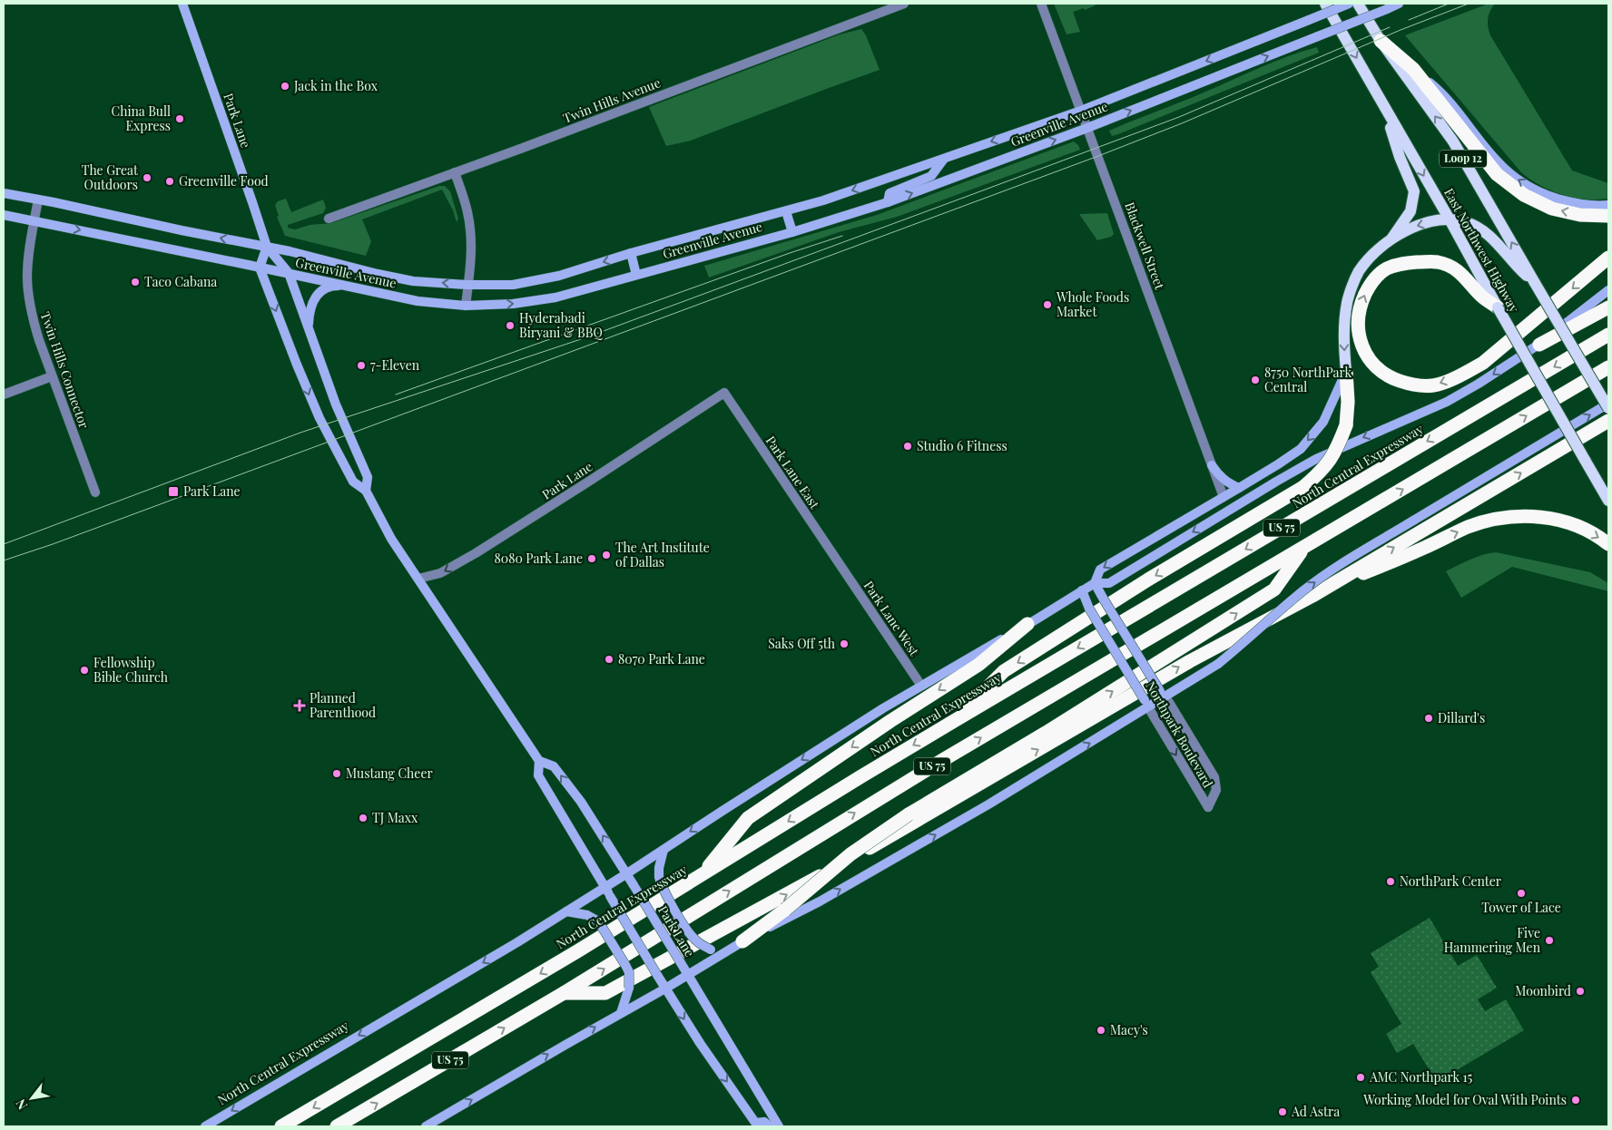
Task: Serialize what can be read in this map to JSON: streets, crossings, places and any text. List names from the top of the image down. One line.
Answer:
{"streets":{"highway":["North Central Expressway","US 75"],"main road":["Park Lane","Greenville Avenue","Loop 12","East Northwest Highway","Northpark Boulevard"],"street":["Twin Hills Avenue","Blackwell Street","Twin Hills Connector","Park Lane East","Park Lane West"]},"crossings":[["Park Lane","Greenville Avenue"],["Park Lane","North Central Expressway"],["Park Lane","Park Lane East"],["Greenville Avenue","Blackwell Street"],["Greenville Avenue","Twin Hills Connector"],["Blackwell Street","North Central Expressway"],["North Central Expressway","Park Lane West"],["North Central Expressway","Northpark Boulevard"],["Park Lane East","Park Lane West"]],"places":{"other":["Jack in the Box","China Bull Express","The Great Outdoors","Greenville Food","Taco Cabana","Whole Foods Market","Hyderabadi Biryani & BBQ","7-Eleven","8750 NorthPark Central","Studio 6 Fitness","The Art Institute of Dallas","8080 Park Lane","Saks Off 5th","8070 Park Lane","Fellowship Bible Church","Dillard's","Mustang Cheer","TJ Maxx","NorthPark Center","Tower of Lace","Five Hammering Men","Moonbird","Macy's","AMC Northpark 15","Working Model for Oval With Points","Ad Astra"],"transit":["Park Lane"],"health":["Planned Parenthood"]},"north":"bottom left"}
